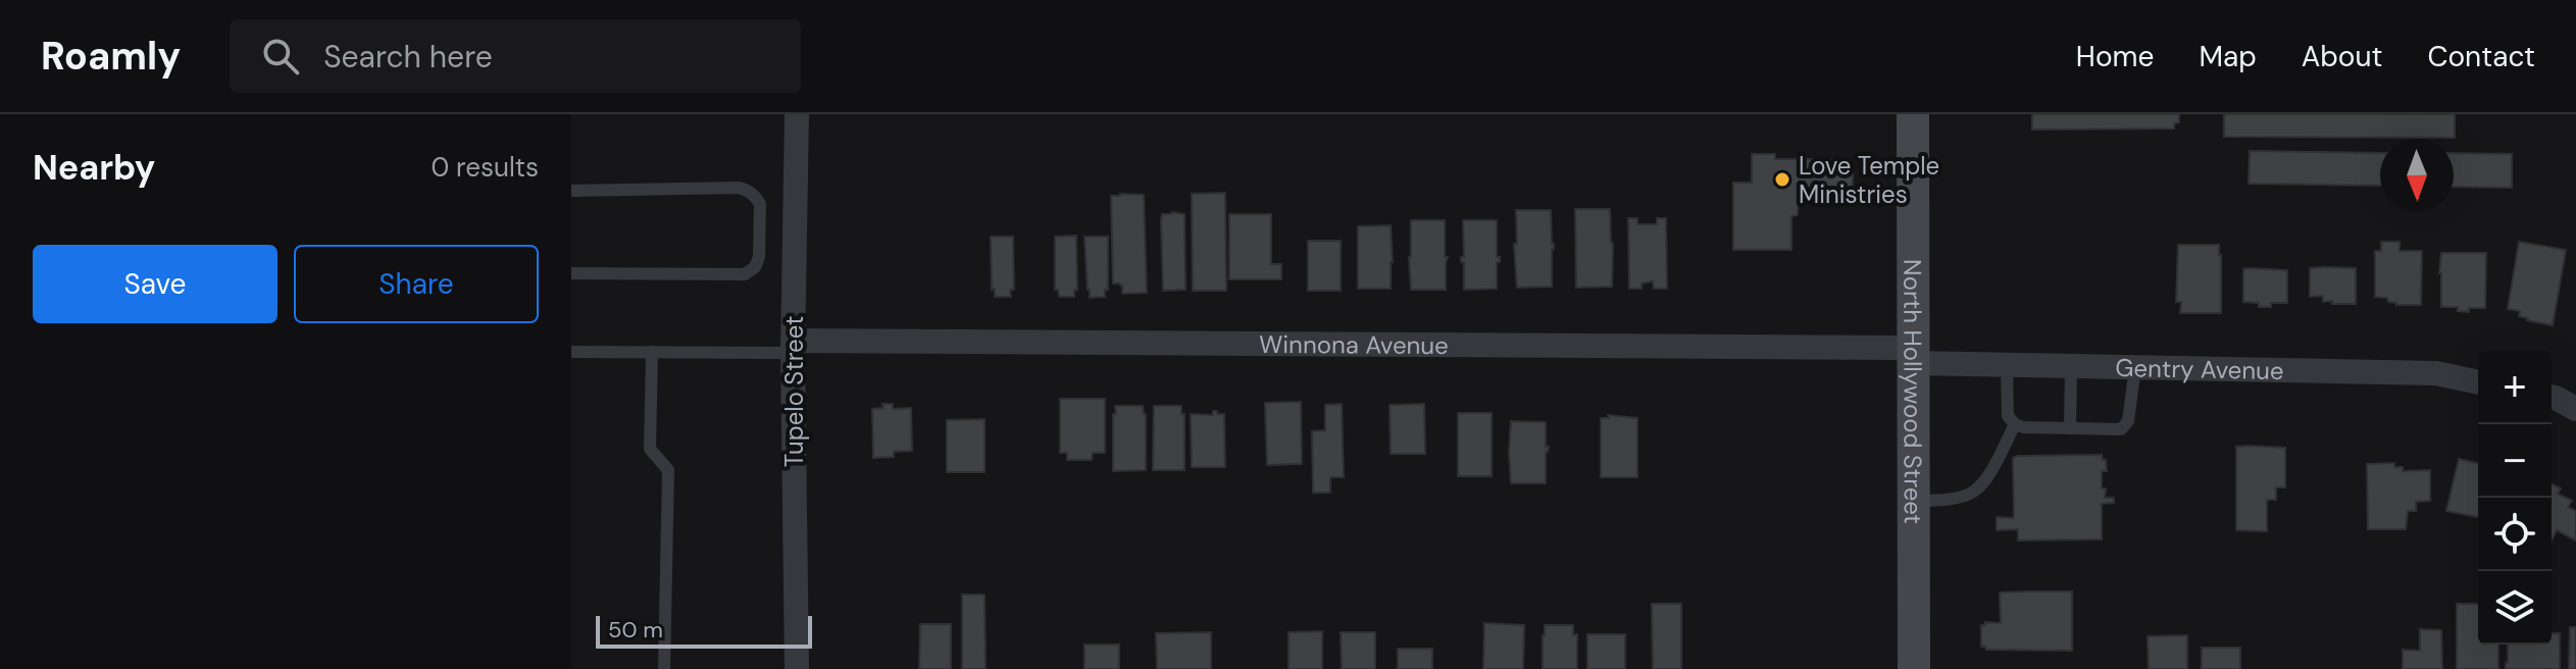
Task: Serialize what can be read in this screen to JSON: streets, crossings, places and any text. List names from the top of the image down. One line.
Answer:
{"streets":{"main road":["North Hollywood Street"],"street":["Winnona Avenue","Gentry Avenue","Tupelo Street"]},"crossings":[["Winnona Avenue","Gentry Avenue"],["Winnona Avenue","Tupelo Street"],["Winnona Avenue","North Hollywood Street"],["Gentry Avenue","North Hollywood Street"]],"places":["Love Temple Ministries"],"scale_bar":"50 m","north":"bottom","page":{"header":"Roamly","search":"Search here","nav":["Home","Map","About","Contact"],"heading":["Nearby","0 results"],"buttons":["Save","Share"],"map_buttons":["+","−"],"scale":"50 m"}}
